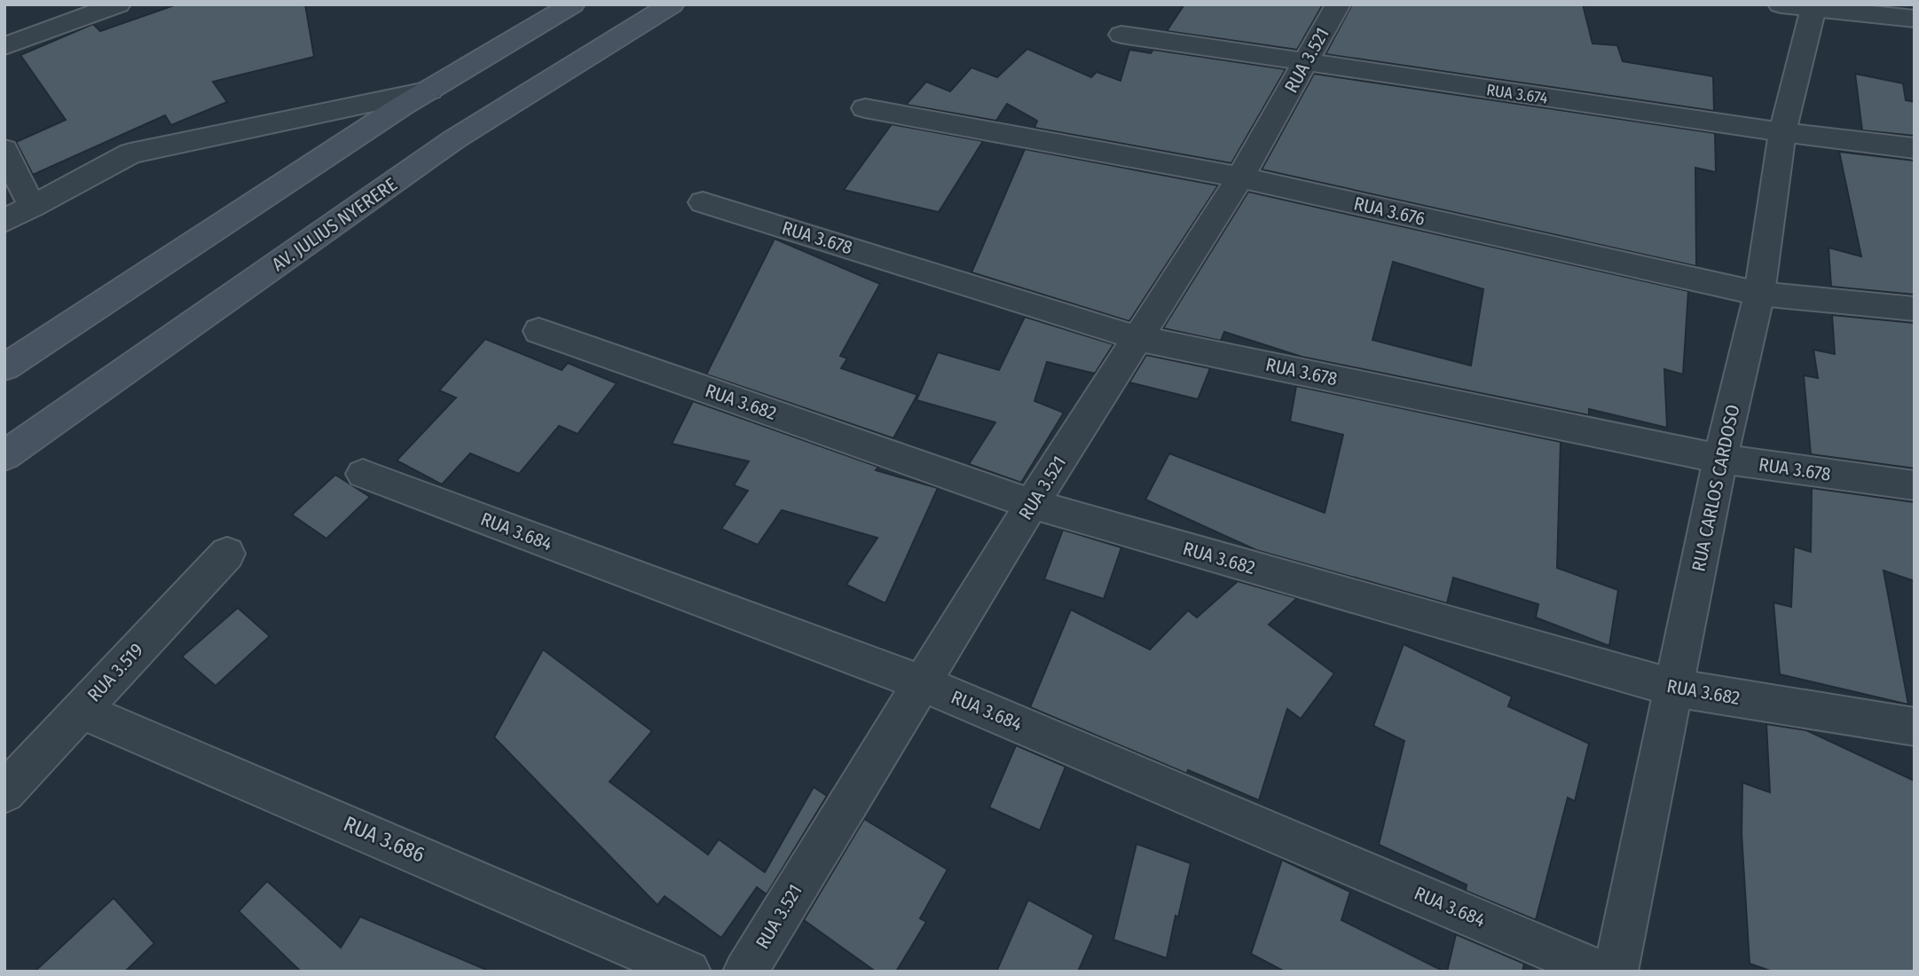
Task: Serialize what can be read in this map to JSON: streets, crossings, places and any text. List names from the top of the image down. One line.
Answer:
{"streets":{"main road":["AV. JULIUS NYERERE"],"street":["RUA 3.521","RUA 3.674","RUA 3.676","RUA 3.678","RUA 3.682","RUA CARLOS CARDOSO","RUA 3.684","RUA 3.519","RUA 3.686"]},"crossings":[["RUA 3.521","RUA 3.674"],["RUA 3.521","RUA 3.676"],["RUA 3.521","RUA 3.678"],["RUA 3.521","RUA 3.682"],["RUA 3.521","RUA 3.684"],["RUA 3.674","RUA CARLOS CARDOSO"],["RUA 3.676","RUA CARLOS CARDOSO"],["RUA 3.678","RUA CARLOS CARDOSO"],["RUA 3.682","RUA CARLOS CARDOSO"],["RUA 3.519","RUA 3.686"]]}
